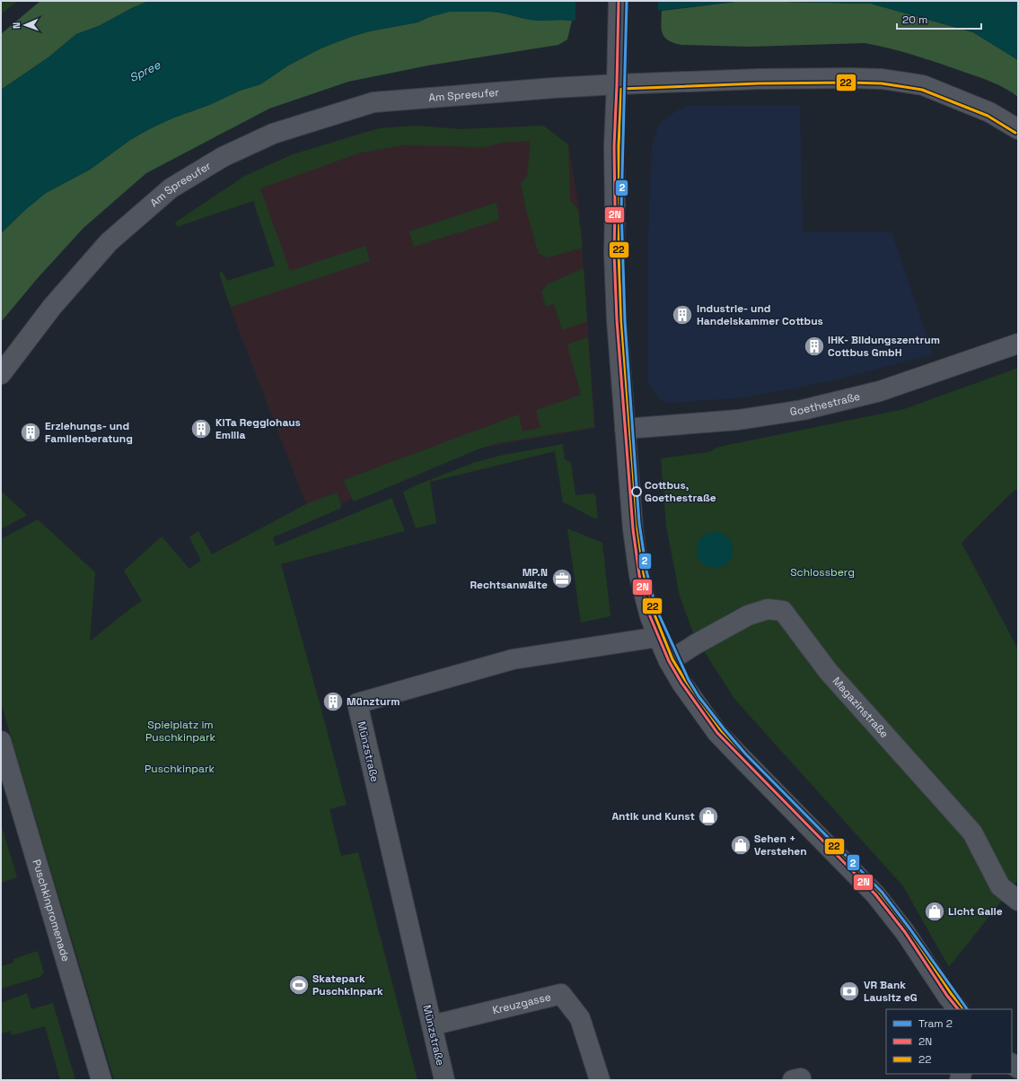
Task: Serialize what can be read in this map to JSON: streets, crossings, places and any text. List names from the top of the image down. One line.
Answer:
{"streets":{"street":["Am Spreeufer","Goethestraße","Magazinstraße","Münzstraße","Puschkinpromenade","Kreuzgasse"]},"crossings":[["Münzstraße","Kreuzgasse"]],"water":["Spree"],"parks":["Schlossberg","Spielplatz im Puschkinpark","Puschkinpark"],"places":{"building":["Industrie- und Handelskammer Cottbus","IHK- Bildungszentrum Cottbus GmbH","KiTa Reggiohaus Emilia","Erziehungs- und Familenberatung","Münzturm"],"other":["Cottbus, Goethestraße"],"office":["MP.N Rechtsanwälte"],"shop":["Antik und Kunst","Sehen + Verstehen","Licht Galle"],"sports":["Skatepark Puschkinpark"],"bank":["VR Bank Lausitz eG"]},"lines":["tram line 2","transit line 2N","transit line 22"],"legend":["Tram 2","2N","22"],"scale_bar":"20 m","north":"left"}
